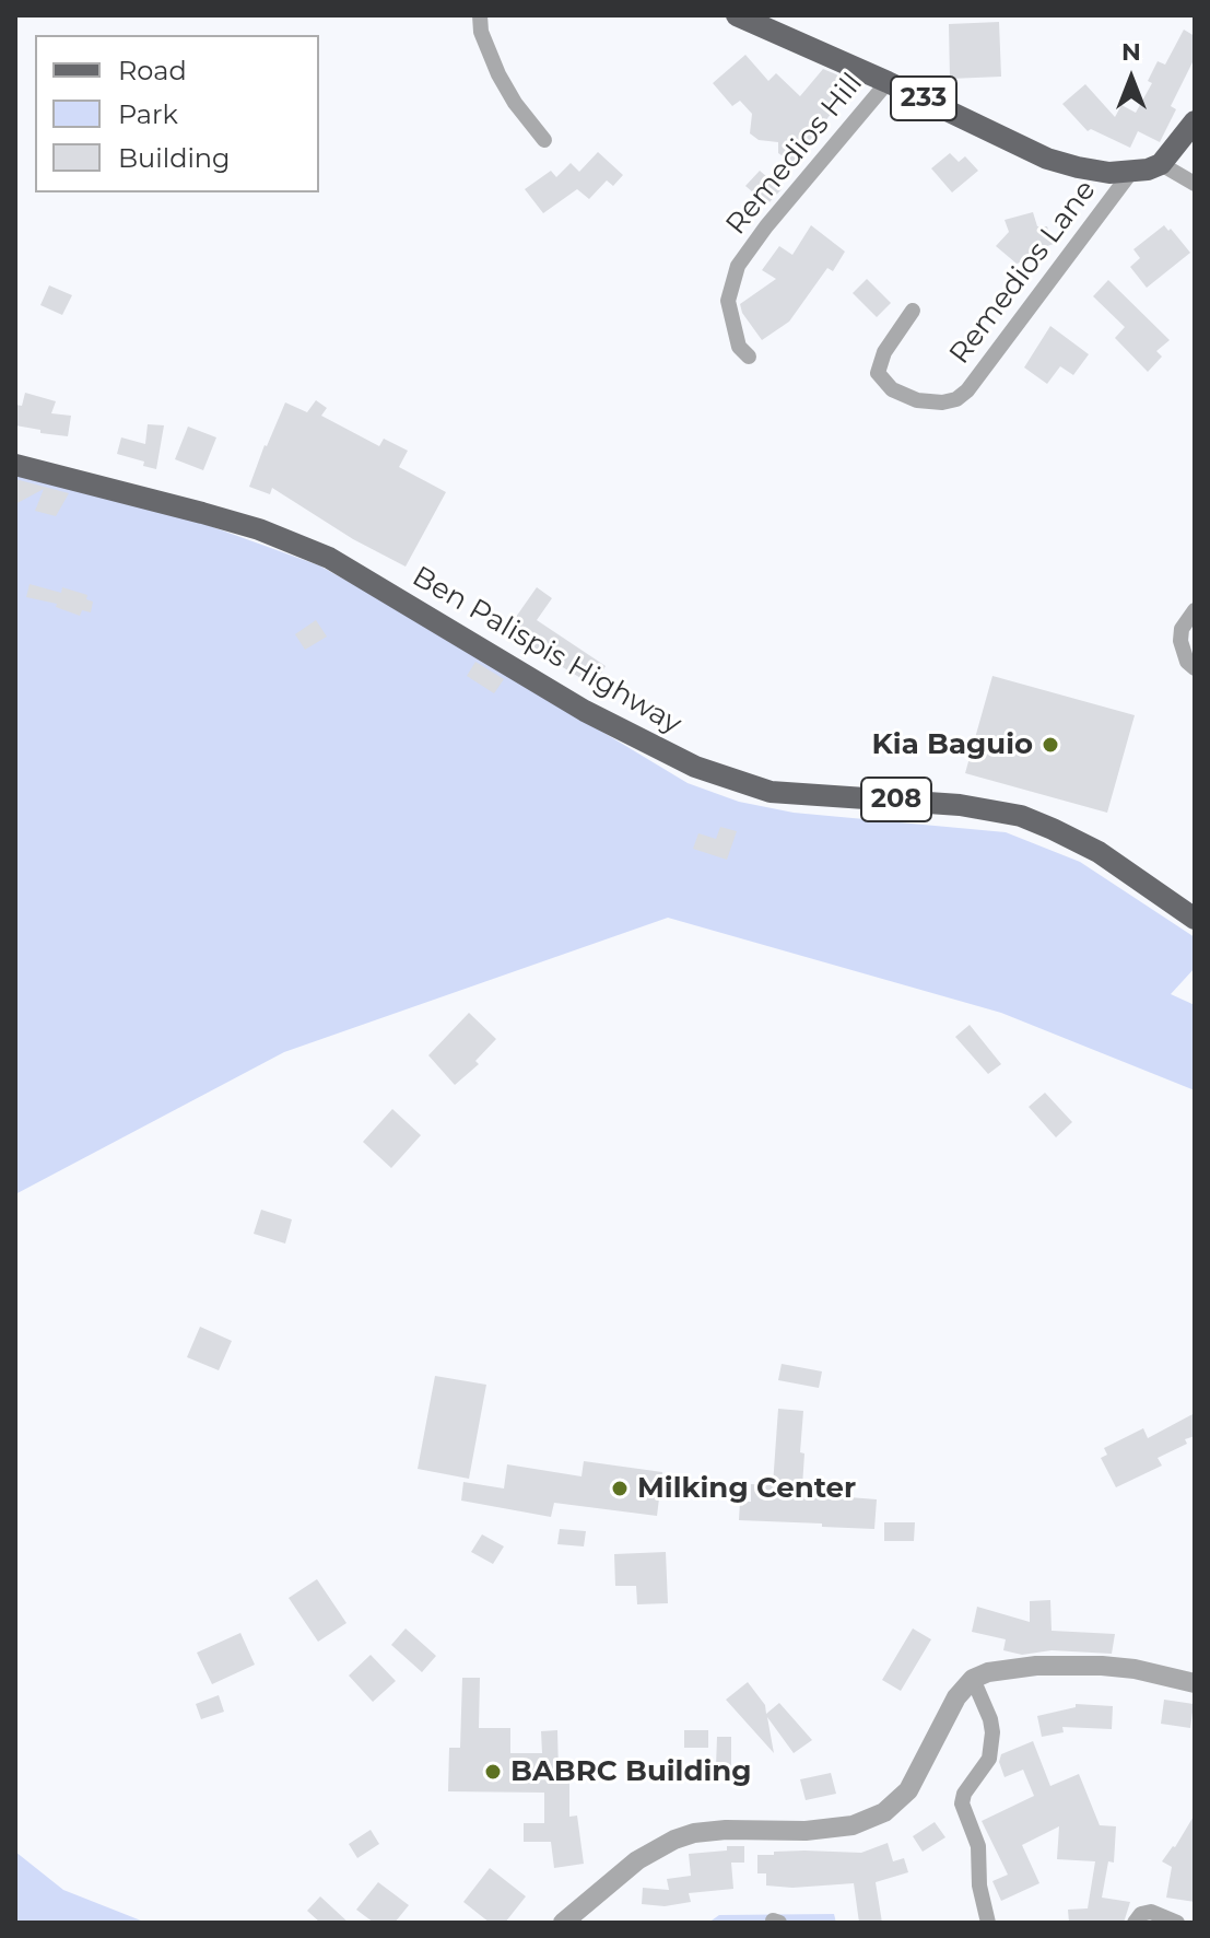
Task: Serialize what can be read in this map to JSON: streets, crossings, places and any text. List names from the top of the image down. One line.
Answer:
{"streets":{"main road":["233","Ben Palispis Highway","208"],"street":["Remedios Hill","Remedios Lane"]},"crossings":[["233","Remedios Hill"],["233","Remedios Lane"]],"places":["Kia Baguio","Milking Center","BABRC Building"],"legend":["Road","Park","Building"],"north":"top"}
